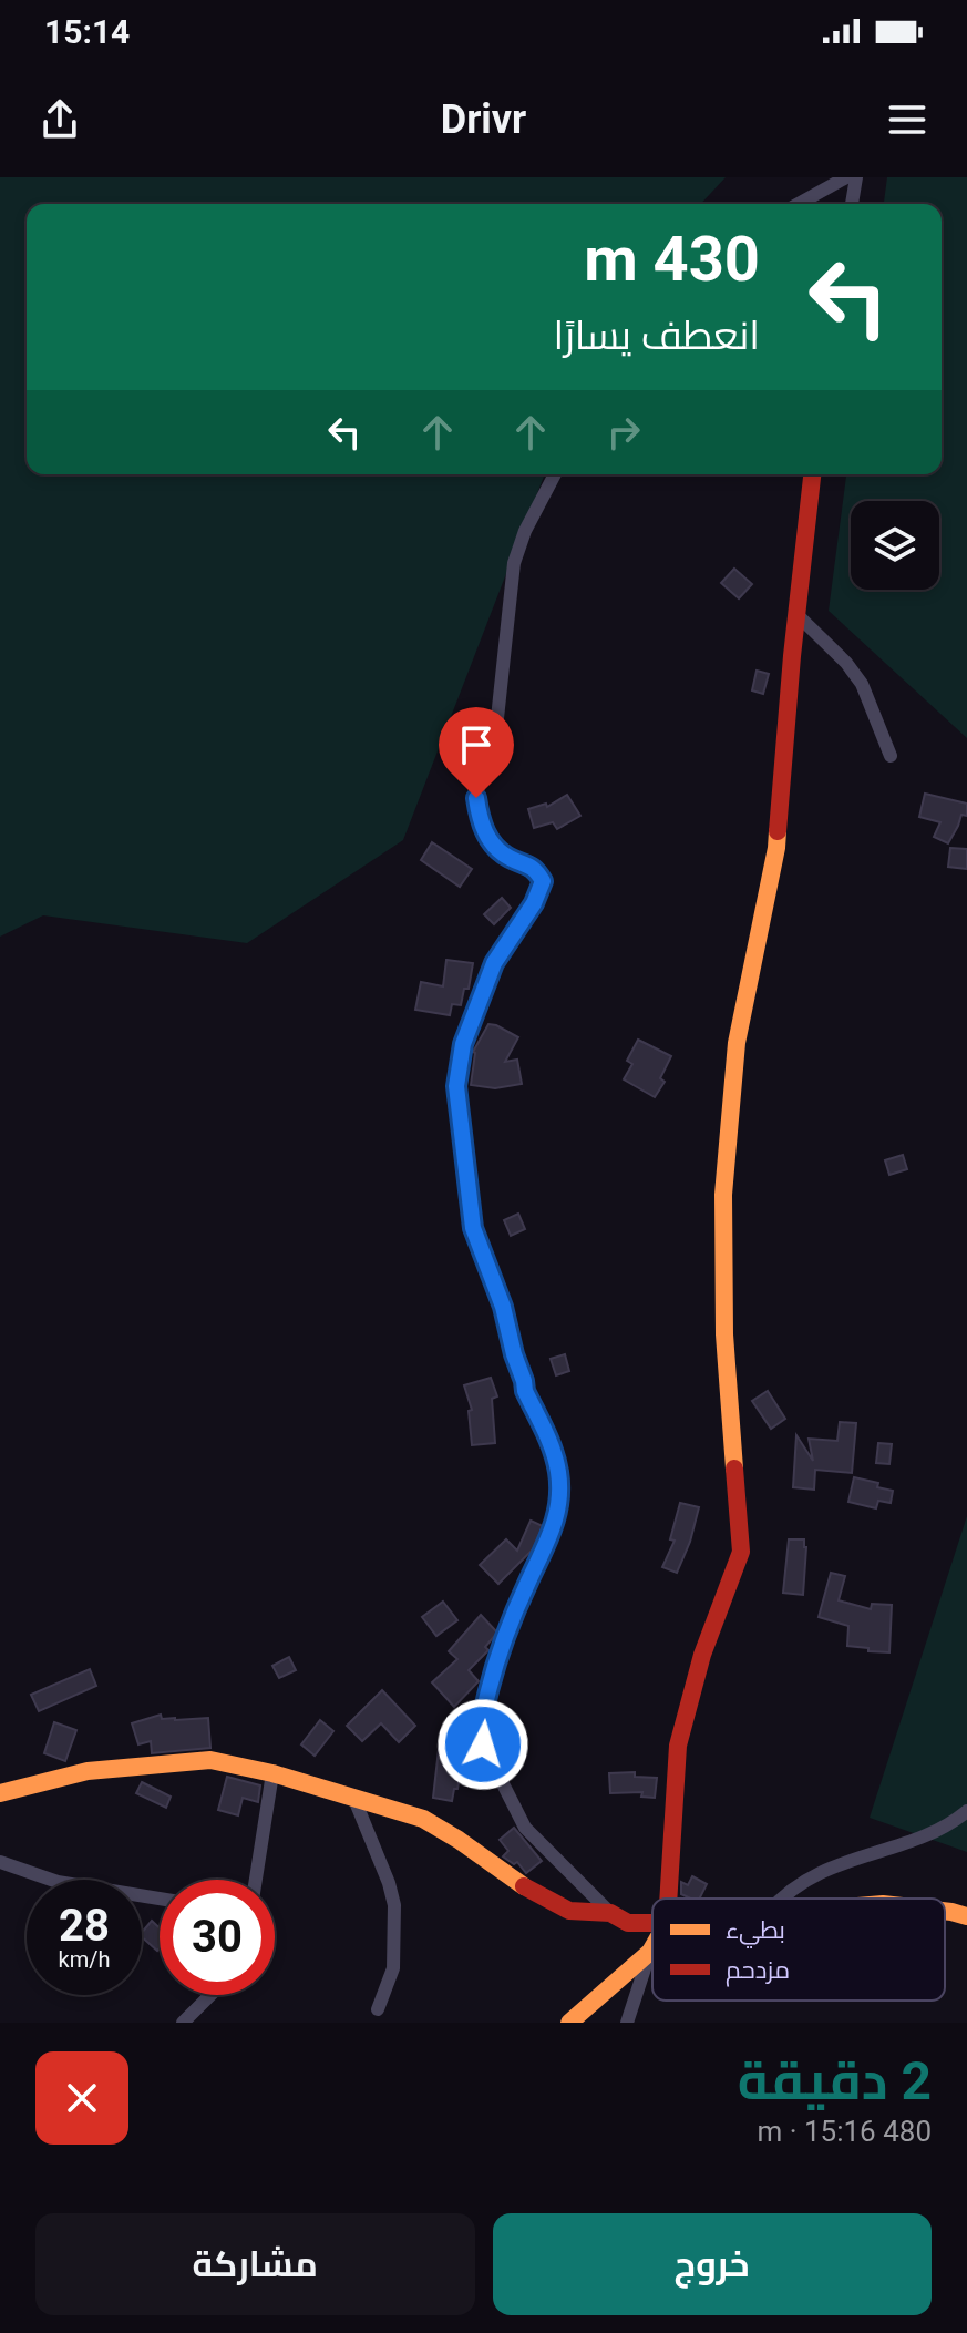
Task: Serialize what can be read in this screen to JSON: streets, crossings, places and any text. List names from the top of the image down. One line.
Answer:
{"legend":["بطيء","مزدحم"],"page":{"status":"15:14","header":"Drivr","turn":["430 m","انعطف يسارًا"],"speed":"28 km/h","limit":"30","heading":["2 دقيقة","480 m · 15:16"],"buttons":["خروج","مشاركة"]}}
